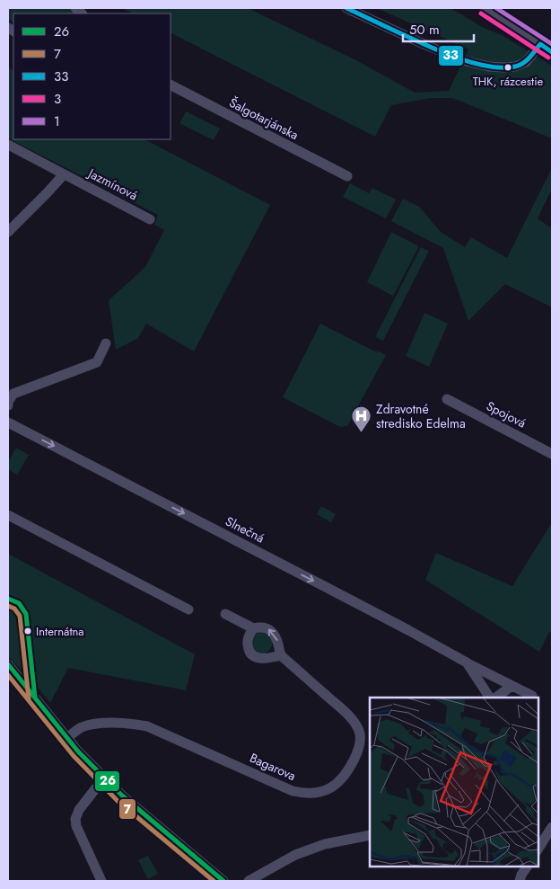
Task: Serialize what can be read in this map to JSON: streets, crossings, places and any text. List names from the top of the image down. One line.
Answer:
{"streets":{"street":["Šalgotarjánska","Jazmínová","Spojová","Slnečná","Bagarova"]},"places":{"other":["THK, rázcestie","Internátna"],"hospital":["Zdravotné stredisko Edelma"]},"lines":["transit line 33","transit line 1","transit line 3","transit line 26","transit line 7"],"legend":["26","7","33","3","1"],"scale_bar":"50 m"}
